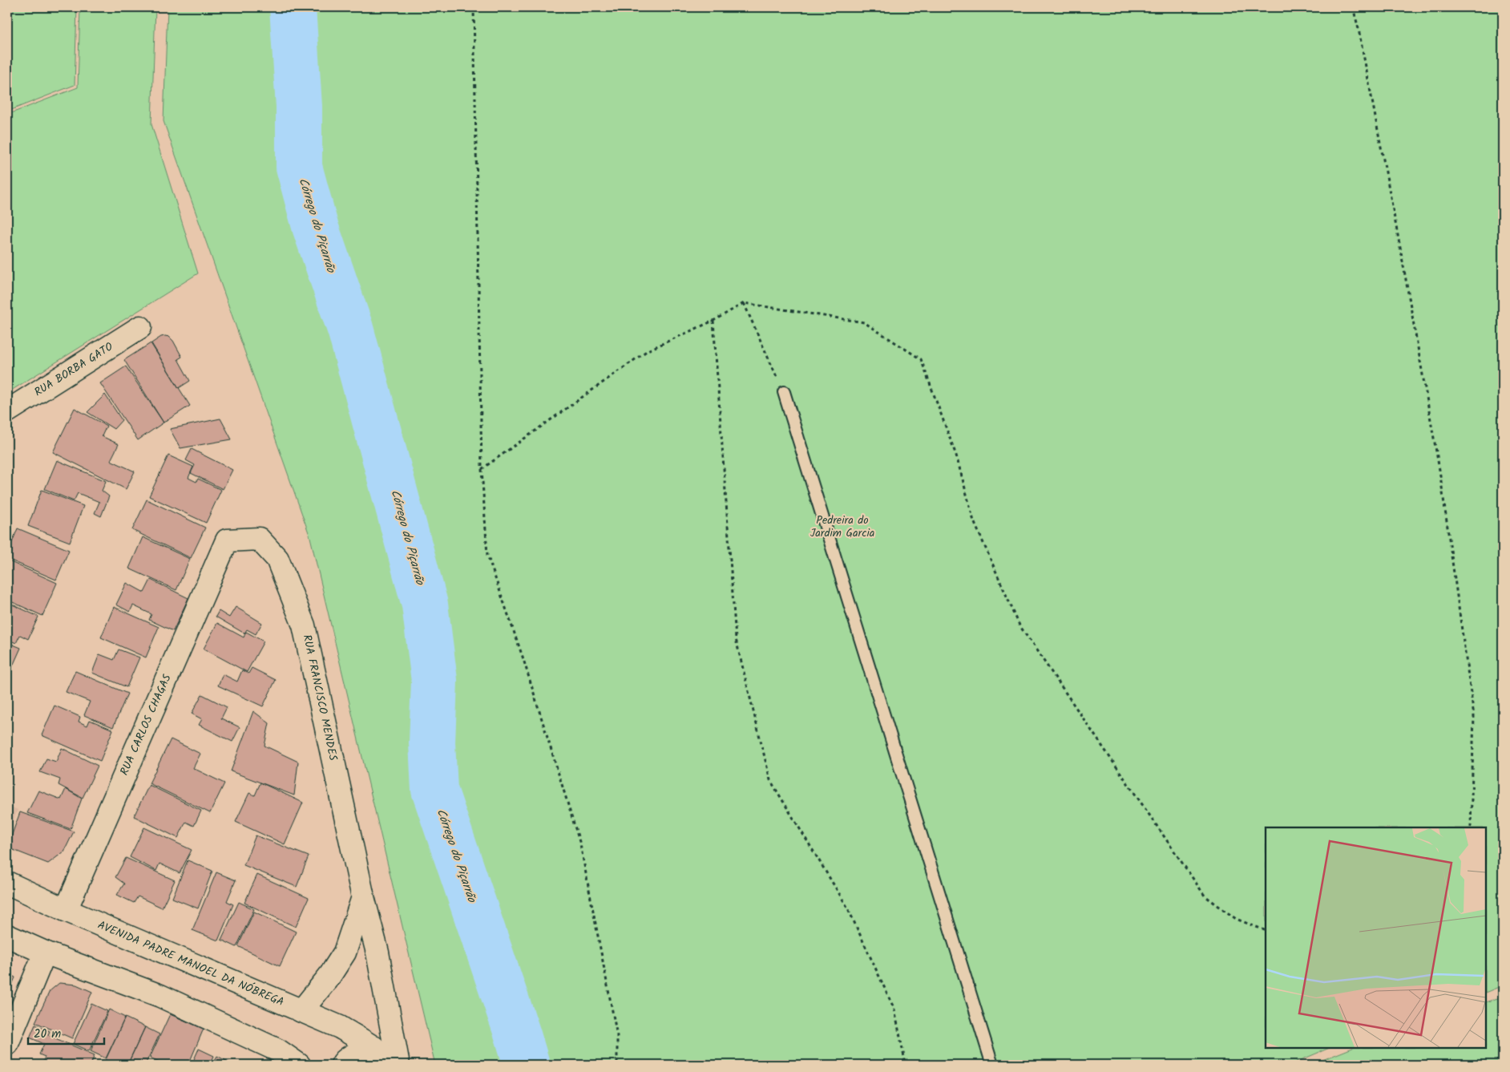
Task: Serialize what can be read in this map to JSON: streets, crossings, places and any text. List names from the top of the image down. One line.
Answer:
{"streets":{"street":["RUA BORBA GATO","RUA FRANCISCO MENDES","RUA CARLOS CHAGAS","AVENIDA PADRE MANOEL DA NÓBREGA"]},"crossings":[["RUA FRANCISCO MENDES","RUA CARLOS CHAGAS"],["RUA FRANCISCO MENDES","AVENIDA PADRE MANOEL DA NÓBREGA"],["RUA CARLOS CHAGAS","AVENIDA PADRE MANOEL DA NÓBREGA"]],"water":["Córrego do Piçarrão"],"parks":["Pedreira do Jardim Garcia"],"scale_bar":"20 m"}
